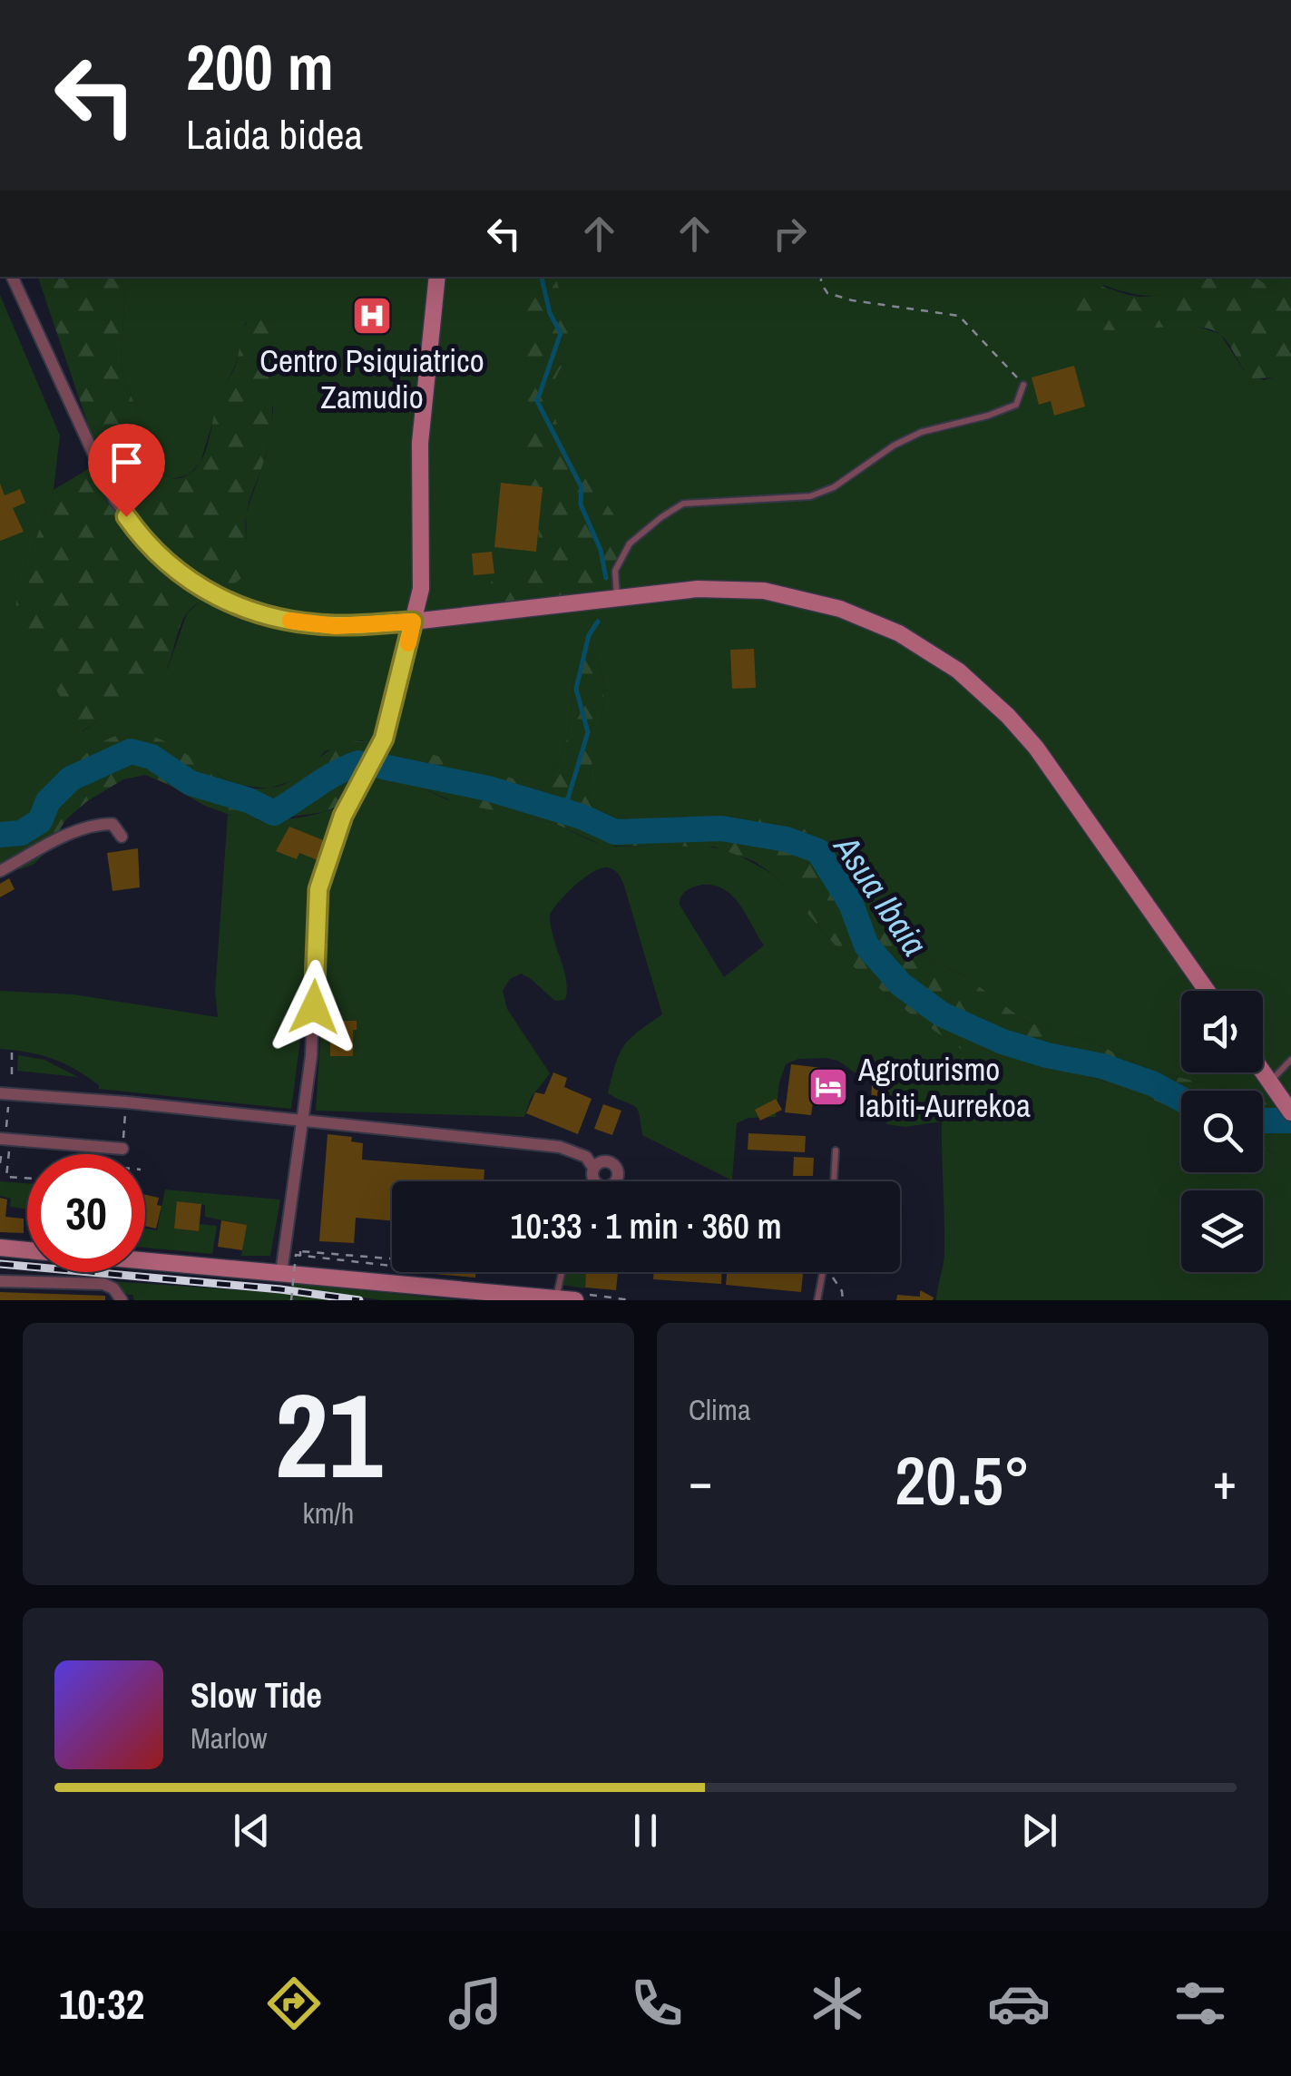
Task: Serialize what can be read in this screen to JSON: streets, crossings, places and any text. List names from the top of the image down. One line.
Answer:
{"water":["Asua Ibaia"],"places":{"hospital":["Centro Psiquiatrico Zamudio"],"hotel":["Agroturismo Iabiti-Aurrekoa"]},"page":{"turn":["200 m","Laida bidea"],"limit":"30","trip":"10:33 · 1 min · 360 m","tile":[["21","km/h"],"Clima"],"heat":["−","20.5°","+"],"song":["Slow Tide","Marlow"],"tabs":"10:32"}}
